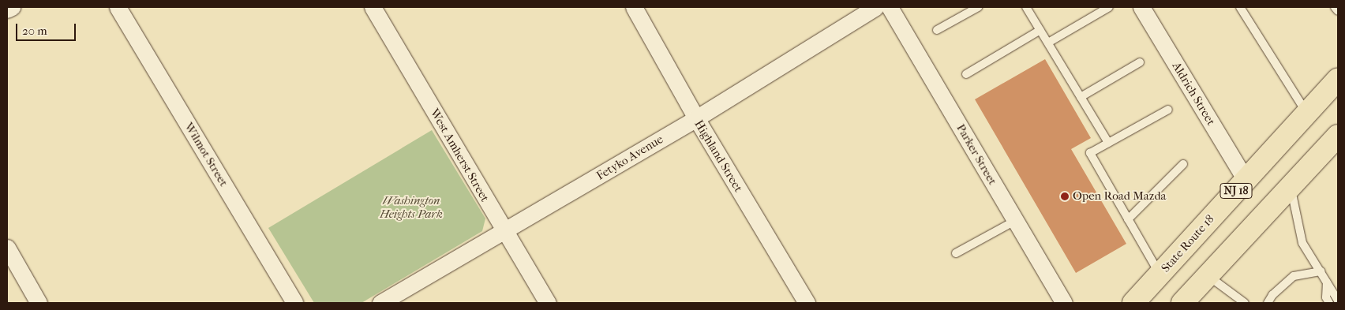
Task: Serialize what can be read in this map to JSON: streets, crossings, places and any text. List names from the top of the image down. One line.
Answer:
{"streets":{"highway":["NJ 18","State Route 18"],"street":["Aldrich Street","Wilmot Street","Parker Street","West Amherst Street","Highland Street","Fetyko Avenue"]},"crossings":[["Aldrich Street","State Route 18"],["West Amherst Street","Fetyko Avenue"],["Highland Street","Fetyko Avenue"]],"parks":["Washington Heights Park"],"places":["Open Road Mazda"],"scale_bar":"20 m"}
